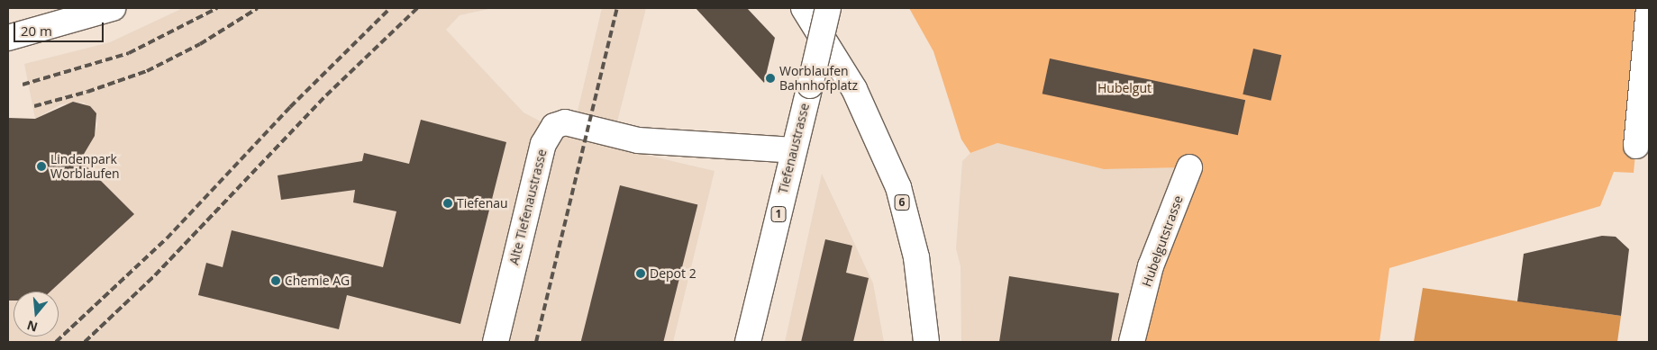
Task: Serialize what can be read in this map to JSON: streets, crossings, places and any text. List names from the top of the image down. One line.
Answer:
{"streets":{"street":["Tiefenaustrasse","6","Alte Tiefenaustrasse","1","Hubelgutstrasse"]},"crossings":[["Tiefenaustrasse","Alte Tiefenaustrasse"]],"parks":["Hubelgut"],"places":["Worblaufen Bahnhofplatz","Lindenpark Worblaufen","Tiefenau","Depot 2","Chemie AG"],"scale_bar":"20 m","north":"bottom"}
